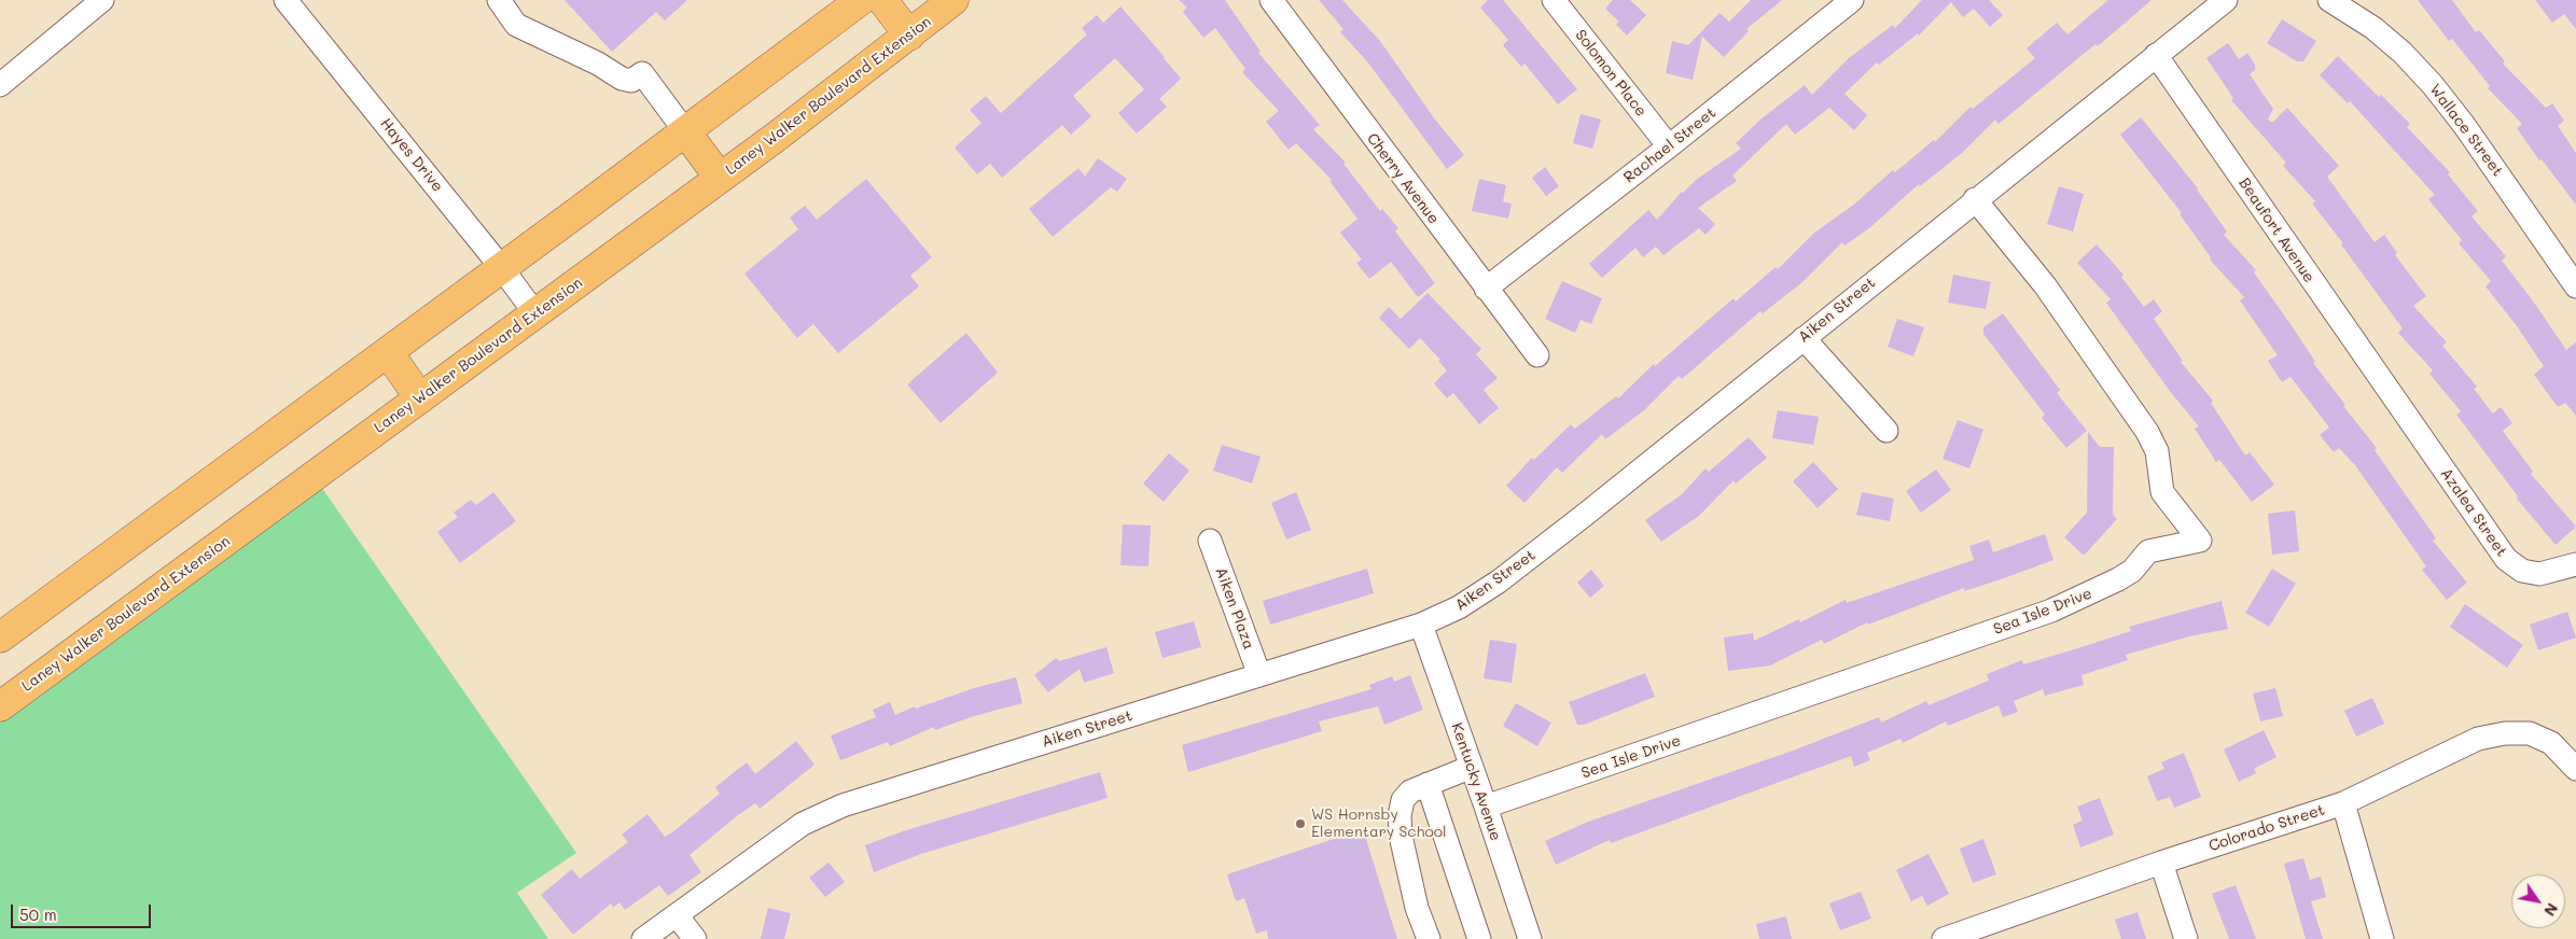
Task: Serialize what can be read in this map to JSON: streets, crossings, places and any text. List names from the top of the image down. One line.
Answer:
{"streets":{"main road":["Laney Walker Boulevard Extension"],"street":["Solomon Place","Wallace Street","Rachael Street","Hayes Drive","Cherry Avenue","Beaufort Avenue","Aiken Street","Azalea Street","Aiken Plaza","Sea Isle Drive","Kentucky Avenue","Colorado Street"]},"crossings":[["Solomon Place","Rachael Street"],["Laney Walker Boulevard Extension","Hayes Drive"],["Rachael Street","Cherry Avenue"],["Beaufort Avenue","Aiken Street"],["Beaufort Avenue","Azalea Street"],["Aiken Street","Aiken Plaza"],["Aiken Street","Sea Isle Drive"],["Aiken Street","Kentucky Avenue"],["Sea Isle Drive","Kentucky Avenue"]],"places":["WS Hornsby Elementary School"],"scale_bar":"50 m","north":"bottom right"}
